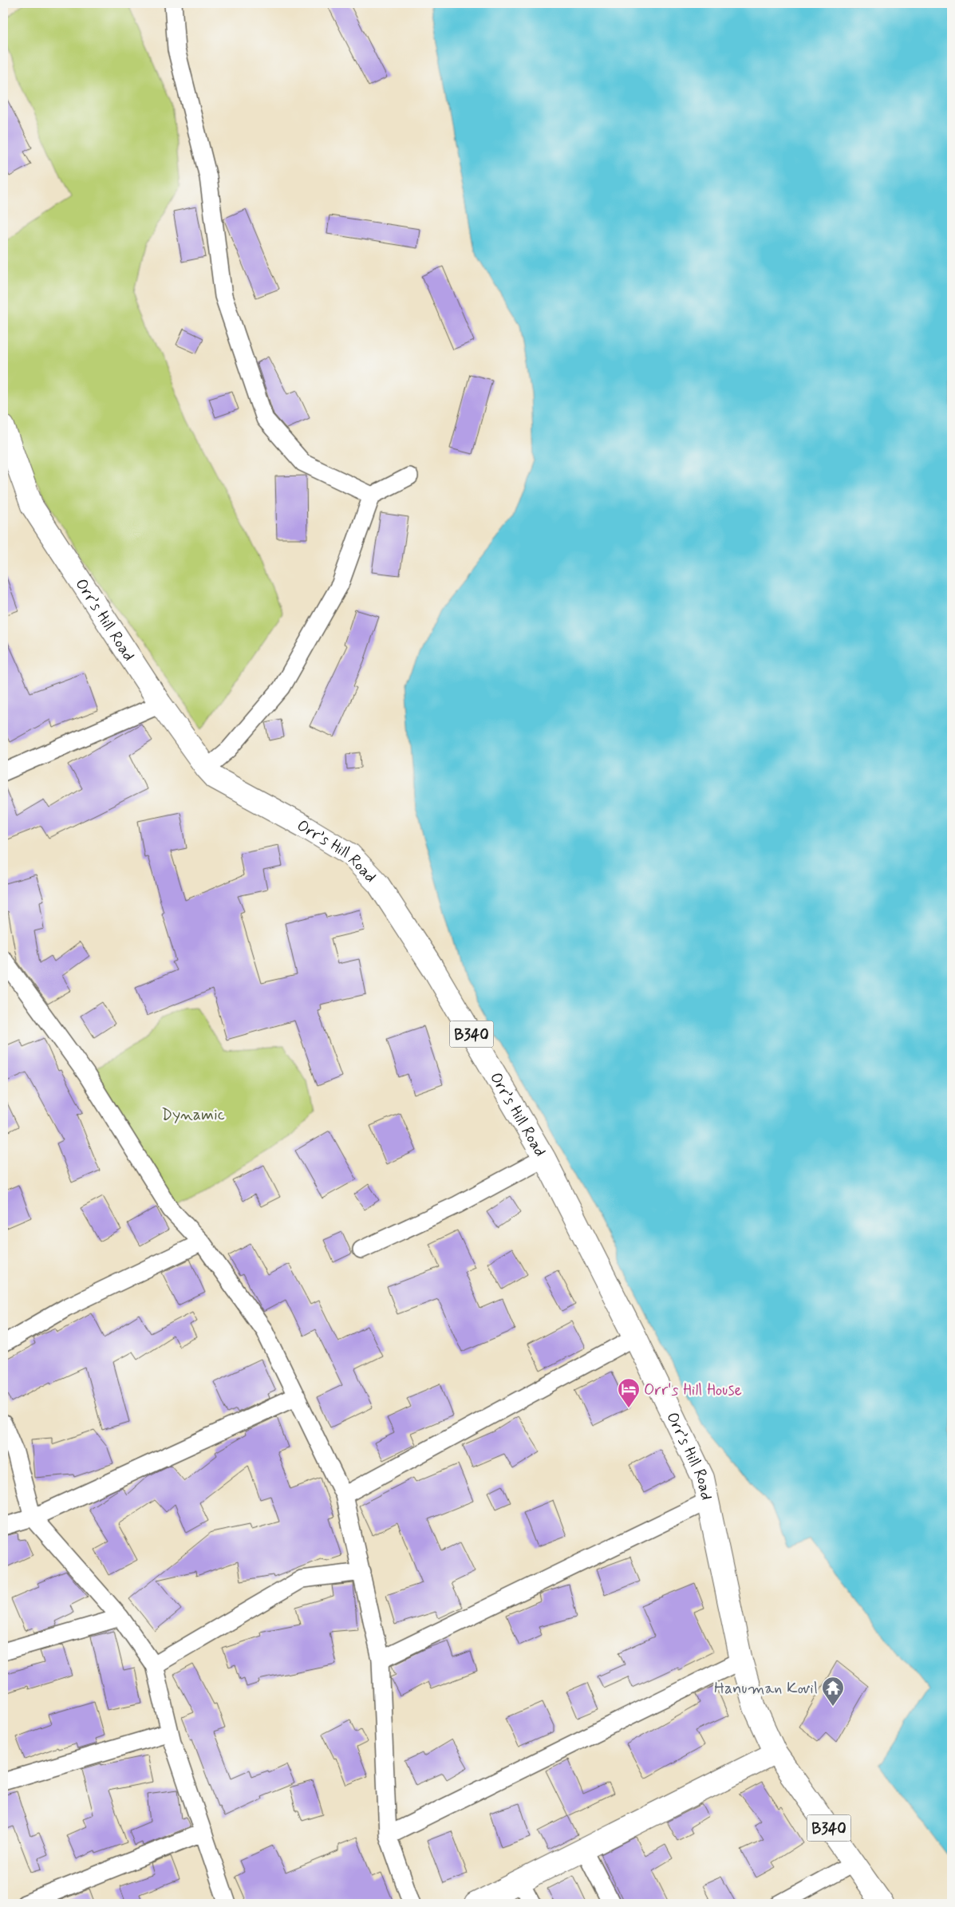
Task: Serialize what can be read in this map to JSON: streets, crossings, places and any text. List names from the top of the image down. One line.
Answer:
{"streets":{"main road":["Orr’s Hill Road","B340"]},"parks":["Dynamic"],"places":{"hotel":["Orr's Hill House"],"temple":["Hanuman Kovil"]}}
